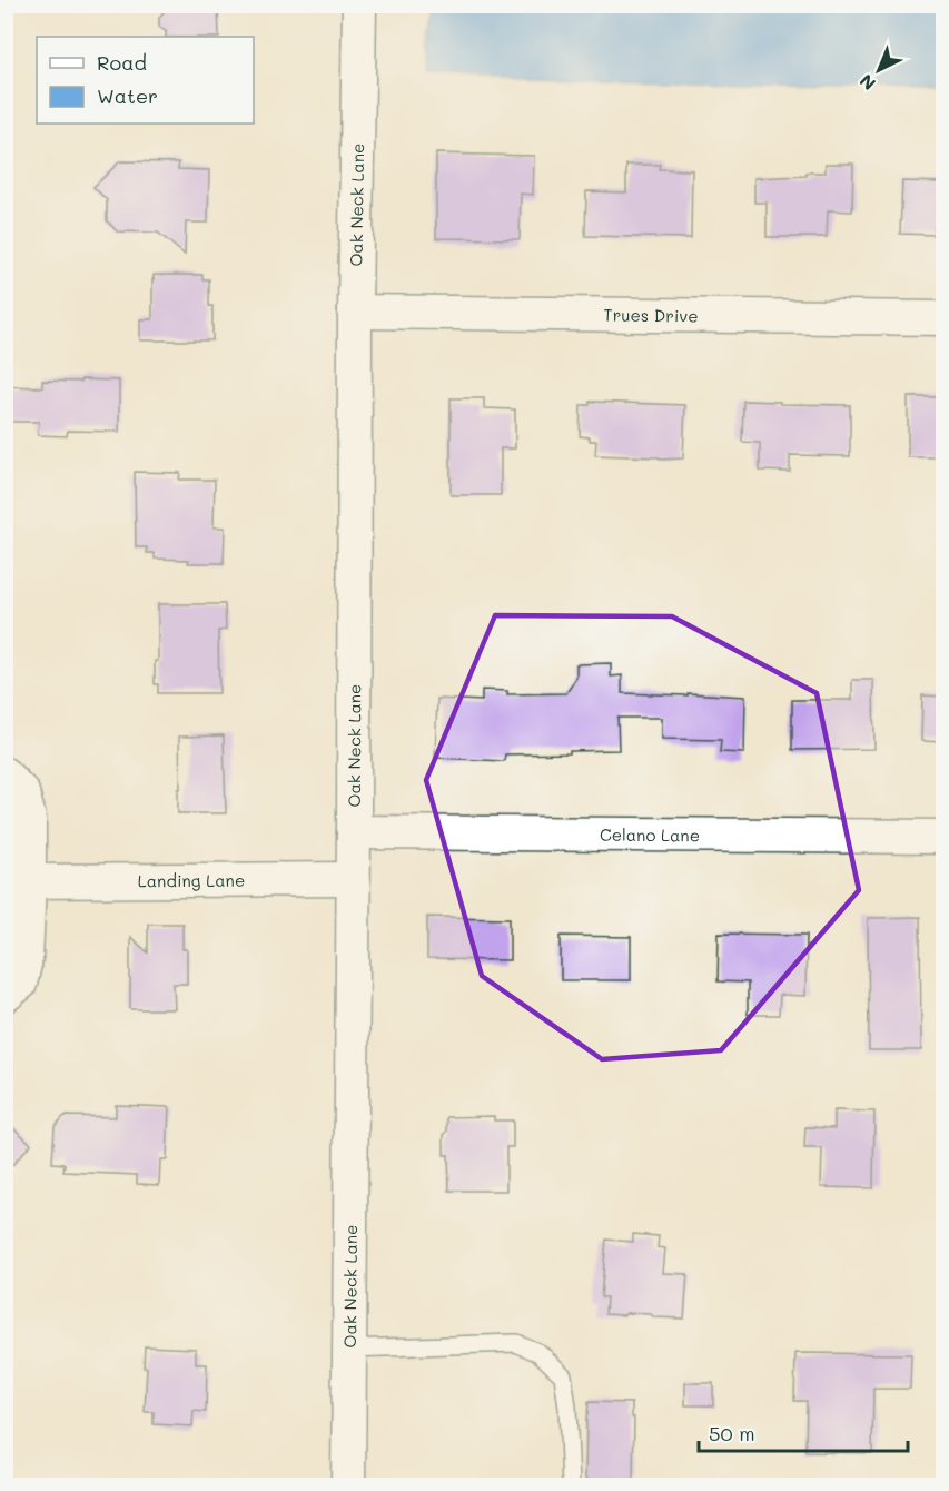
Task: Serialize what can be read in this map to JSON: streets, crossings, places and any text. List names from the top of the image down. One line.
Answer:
{"streets":{"street":["Oak Neck Lane","Trues Drive","Celano Lane","Landing Lane"]},"crossings":[["Oak Neck Lane","Trues Drive"],["Oak Neck Lane","Celano Lane"],["Oak Neck Lane","Landing Lane"]],"legend":["Road","Water"],"scale_bar":"50 m","north":"bottom left"}
